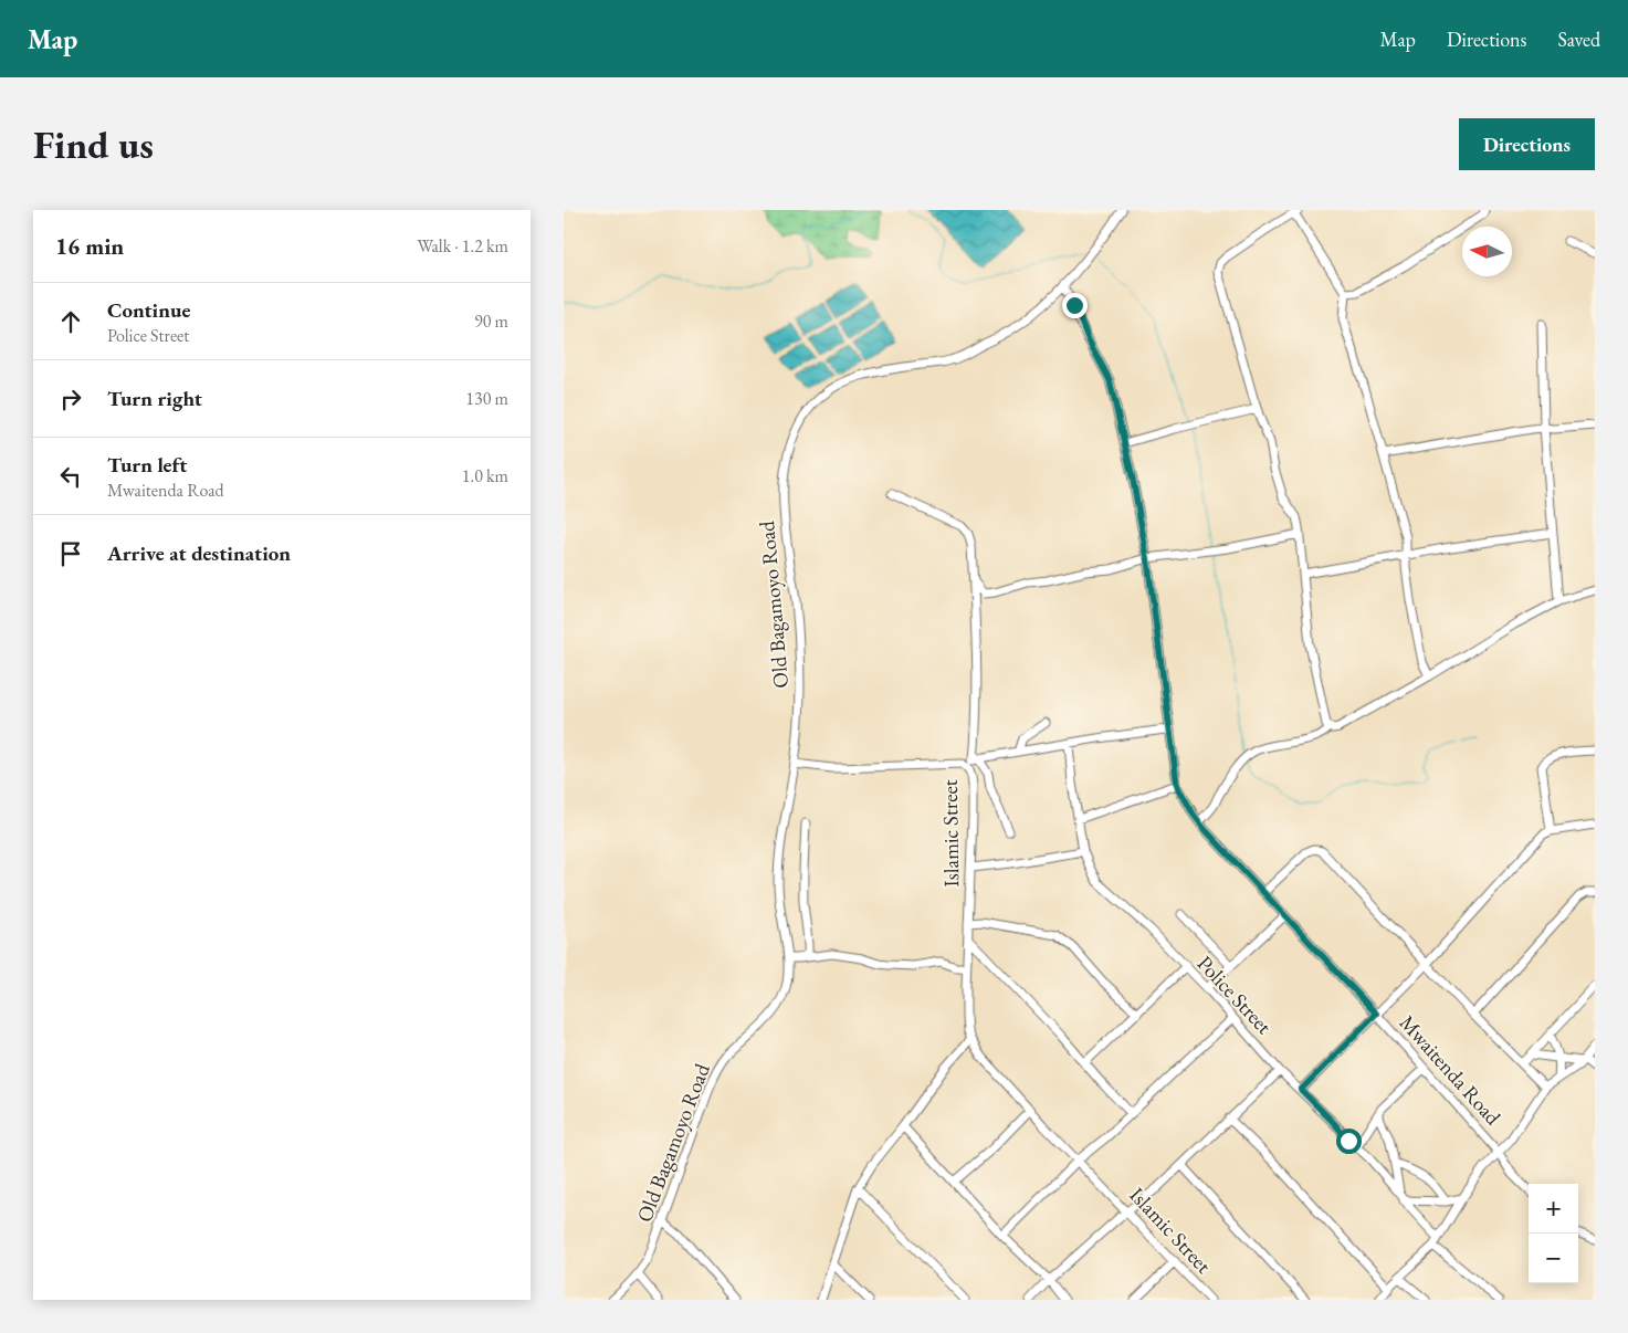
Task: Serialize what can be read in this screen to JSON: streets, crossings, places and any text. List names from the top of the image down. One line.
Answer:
{"streets":{"street":["Old Bagamoyo Road","Islamic Street","Police Street","Mwaitenda Road"]},"crossings":[["Old Bagamoyo Road","Islamic Street"],["Old Bagamoyo Road","Mwaitenda Road"]],"north":"left","page":{"header":"Map","nav":["Map","Directions","Saved"],"buttons":"Directions","title":"Find us","heading":["16 min","Walk · 1.2 km"],"list":[["Continue","Police Street","90 m"],["Turn right","130 m"],["Turn left","Mwaitenda Road","1.0 km"],"Arrive at destination"],"map_buttons":["+","−"]}}
